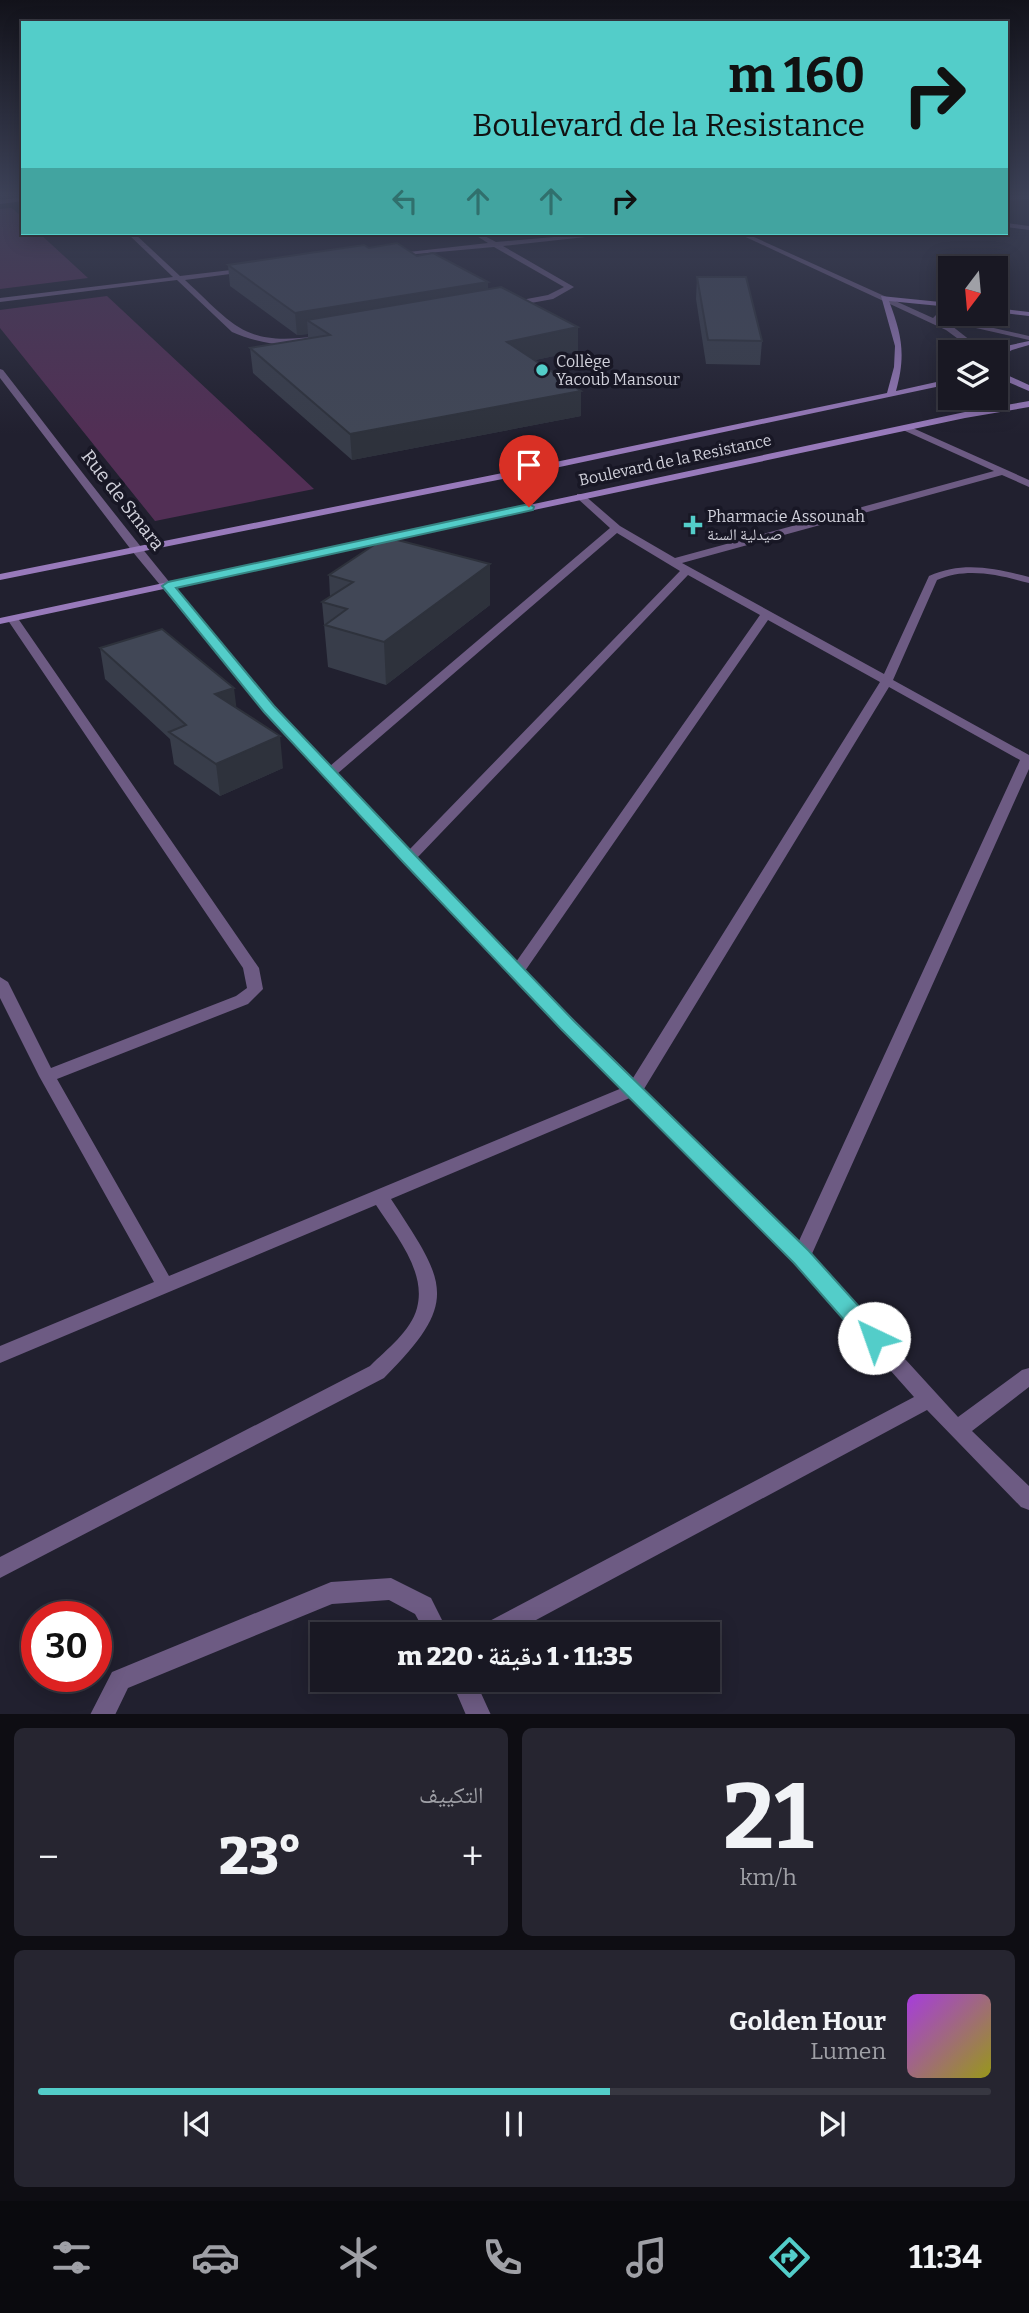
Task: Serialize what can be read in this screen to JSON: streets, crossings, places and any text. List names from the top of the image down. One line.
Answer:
{"streets":{"main road":["Boulevard de la Resistance"],"street":["Rue de Smara"]},"crossings":[["Boulevard de la Resistance","Rue de Smara"]],"places":{"other":["Collège Yacoub Mansour"],"health":["Pharmacie Assounah صيدلية السنة"]},"north":"bottom","page":{"turn":["160 m","Boulevard de la Resistance"],"limit":"30","trip":"11:35 · 1 دقيقة · 220 m","tile":[["21","km/h"],"التكييف"],"heat":["−","23°","+"],"song":["Golden Hour","Lumen"],"tabs":"11:34"}}
